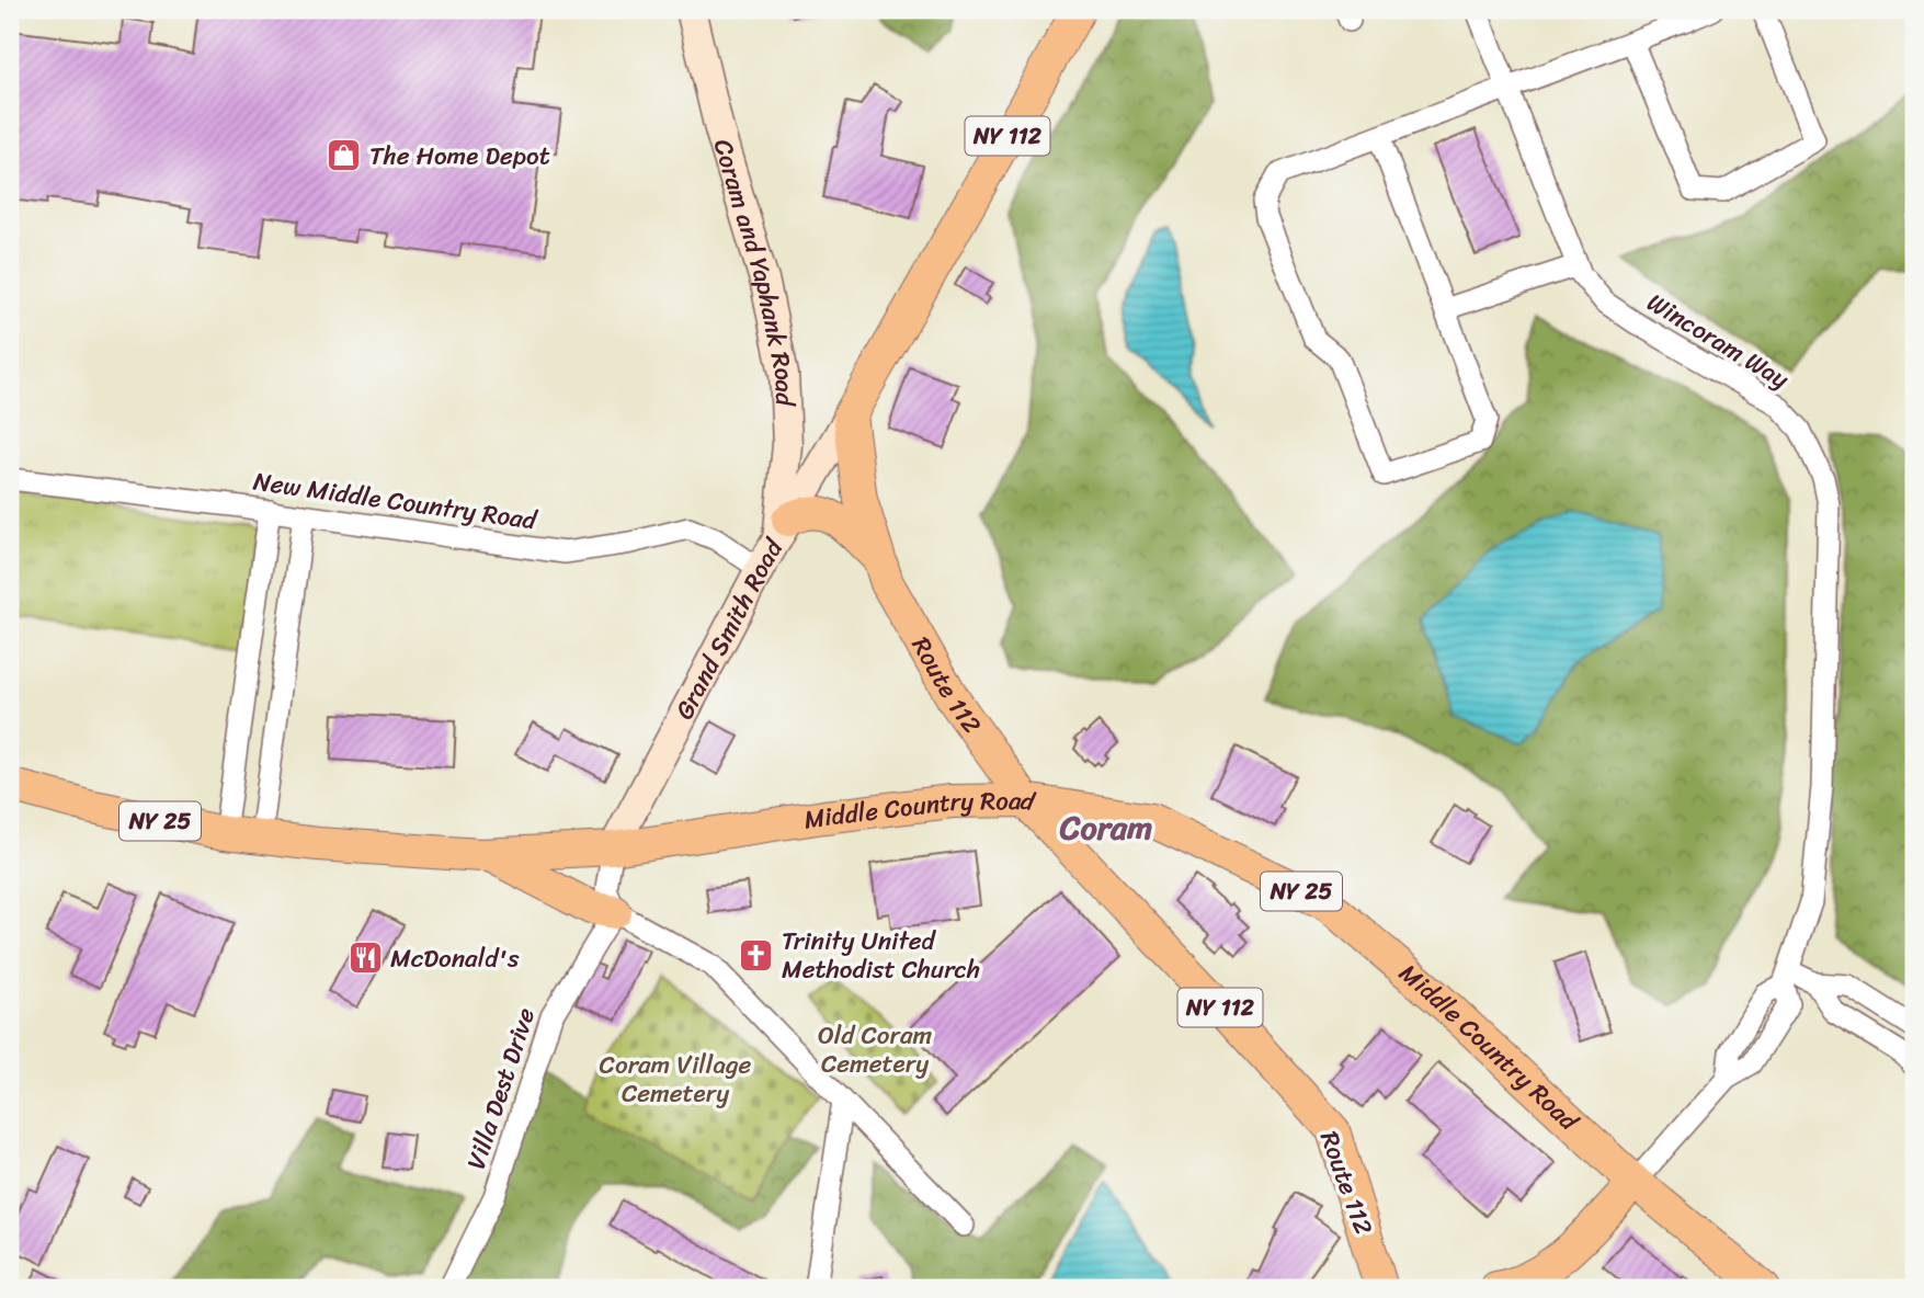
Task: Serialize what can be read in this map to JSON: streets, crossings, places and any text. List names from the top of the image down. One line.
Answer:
{"streets":{"main road":["NY 112","Coram and Yaphank Road","Grand Smith Road","Route 112","Middle Country Road","NY 25"],"street":["Wincoram Way","New Middle Country Road","Villa Dest Drive"]},"crossings":[["NY 112","Grand Smith Road"],["NY 112","Route 112"],["Coram and Yaphank Road","Grand Smith Road"],["Wincoram Way","Middle Country Road"],["New Middle Country Road","Grand Smith Road"],["Grand Smith Road","Route 112"],["Grand Smith Road","Middle Country Road"],["Route 112","Middle Country Road"]],"districts":["Coram"],"parks":["Old Coram Cemetery","Coram Village Cemetery"],"places":{"shop":["The Home Depot"],"church":["Trinity United Methodist Church"],"restaurant":["McDonald's"]}}
